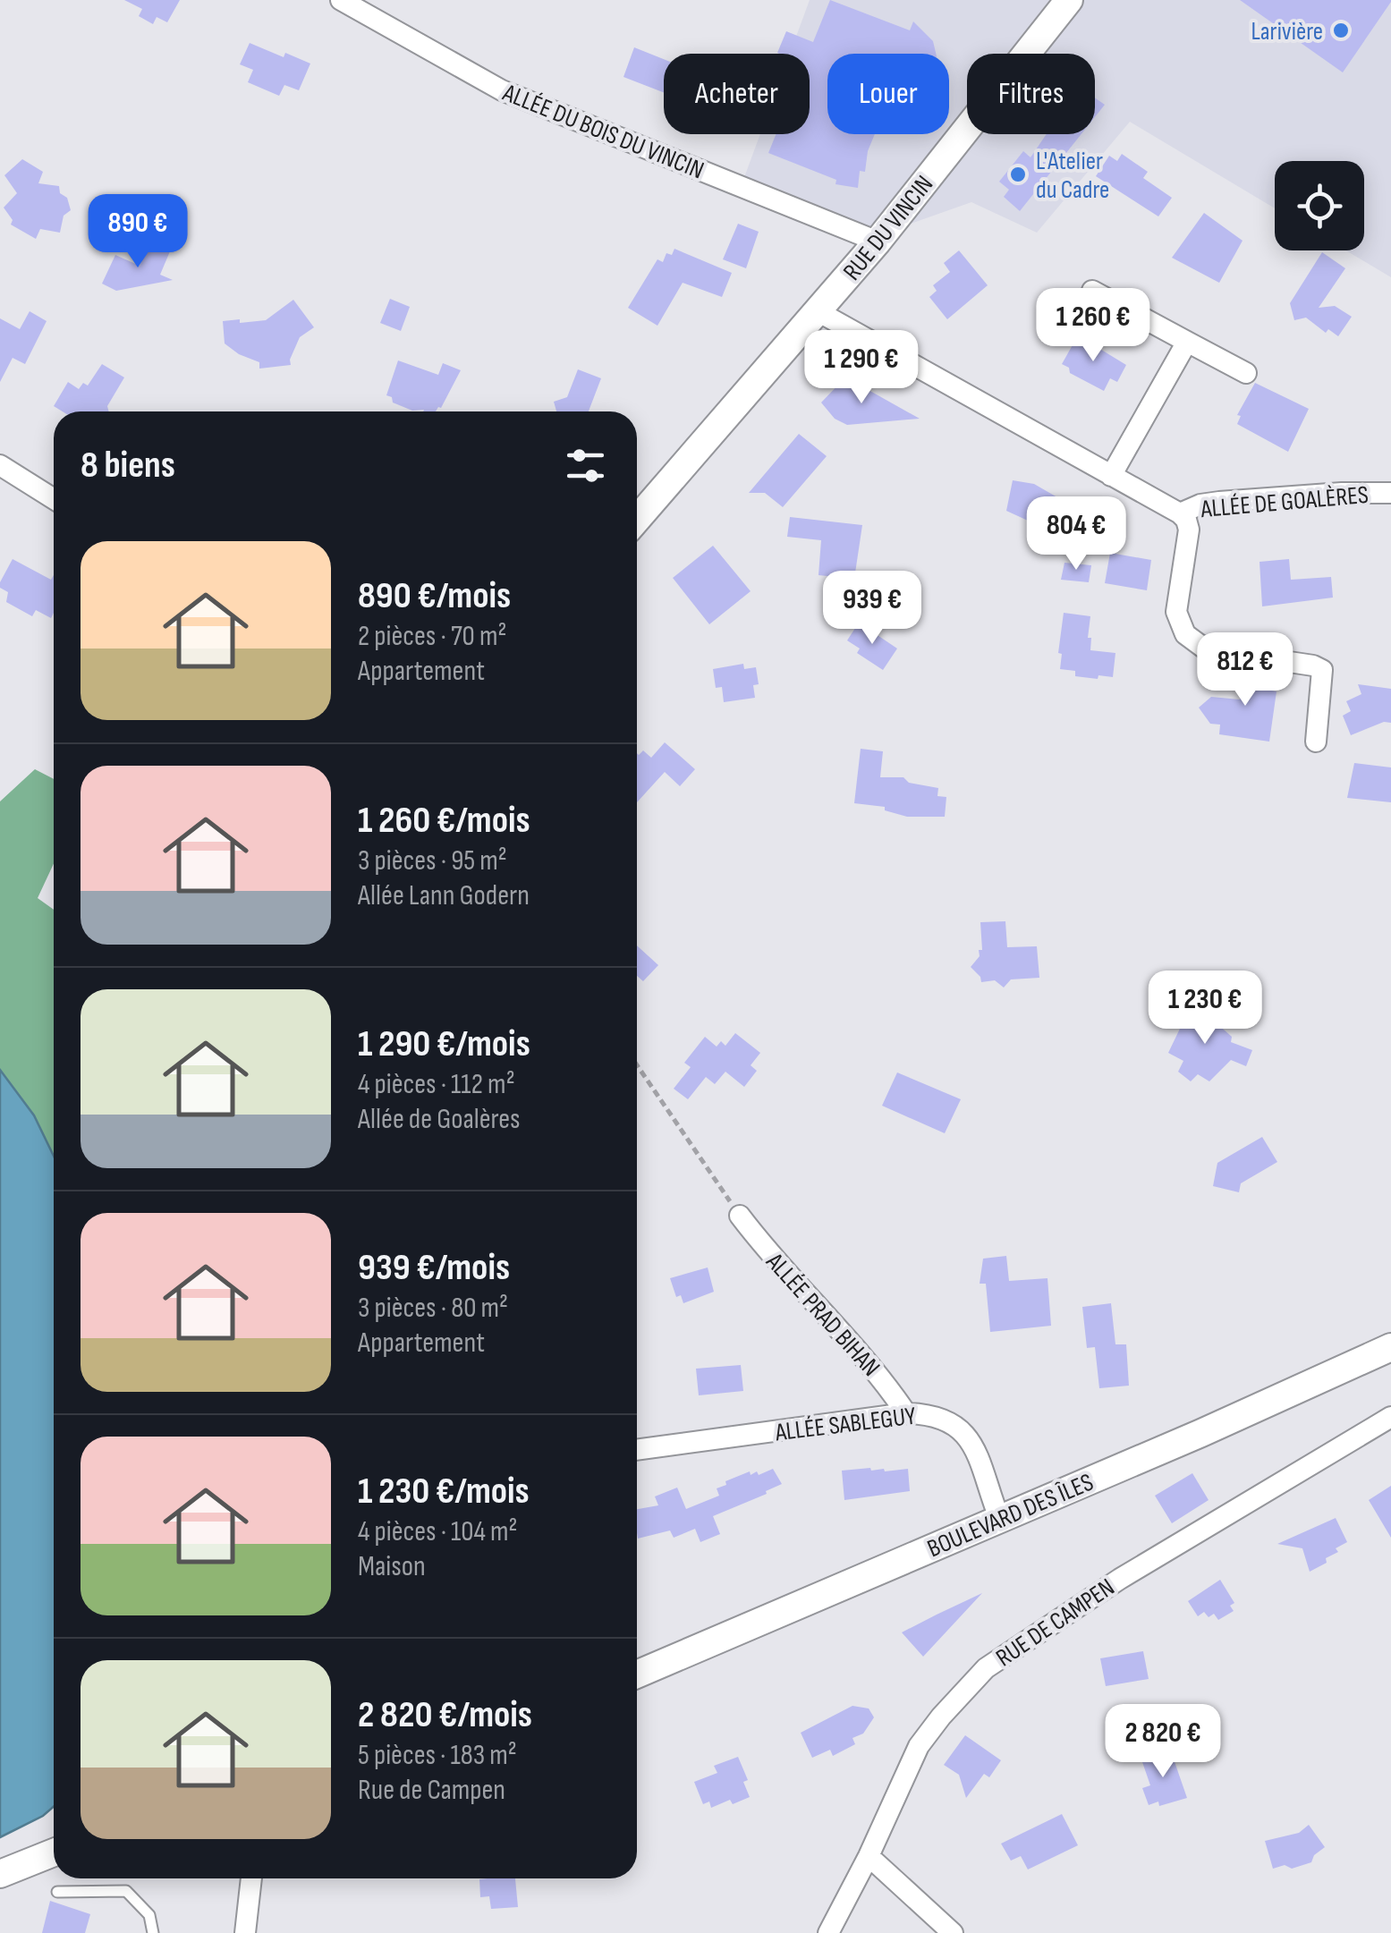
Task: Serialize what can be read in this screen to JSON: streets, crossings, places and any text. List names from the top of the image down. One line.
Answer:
{"streets":{"main road":["RUE DU VINCIN","BOULEVARD DES ÎLES"],"street":["ALLÉE DU BOIS DU VINCIN","ALLÉE DE GOALÈRES","ALLÉE PRAD BIHAN","ALLÉE SABLEGUY","RUE DE CAMPEN"]},"crossings":[["ALLÉE DU BOIS DU VINCIN","RUE DU VINCIN"],["RUE DU VINCIN","ALLÉE DE GOALÈRES"],["ALLÉE PRAD BIHAN","ALLÉE SABLEGUY"],["ALLÉE SABLEGUY","BOULEVARD DES ÎLES"]],"places":["Larivière","L'Atelier du Cadre"],"page":{"chip":["Acheter","Louer","Filtres"],"price":["890 €","1 260 €","1 290 €","804 €","939 €","812 €","1 230 €","2 820 €"],"heading":"8 biens","list":[{"name":"890 €/mois","note":"2 pièces · 70 m² · Appartement"},{"name":"1 260 €/mois","note":"3 pièces · 95 m² · Allée Lann Godern"},{"name":"1 290 €/mois","note":"4 pièces · 112 m² · Allée de Goalères"},{"name":"939 €/mois","note":"3 pièces · 80 m² · Appartement"},{"name":"1 230 €/mois","note":"4 pièces · 104 m² · Maison"},{"name":"2 820 €/mois","note":"5 pièces · 183 m² · Rue de Campen"}]}}
